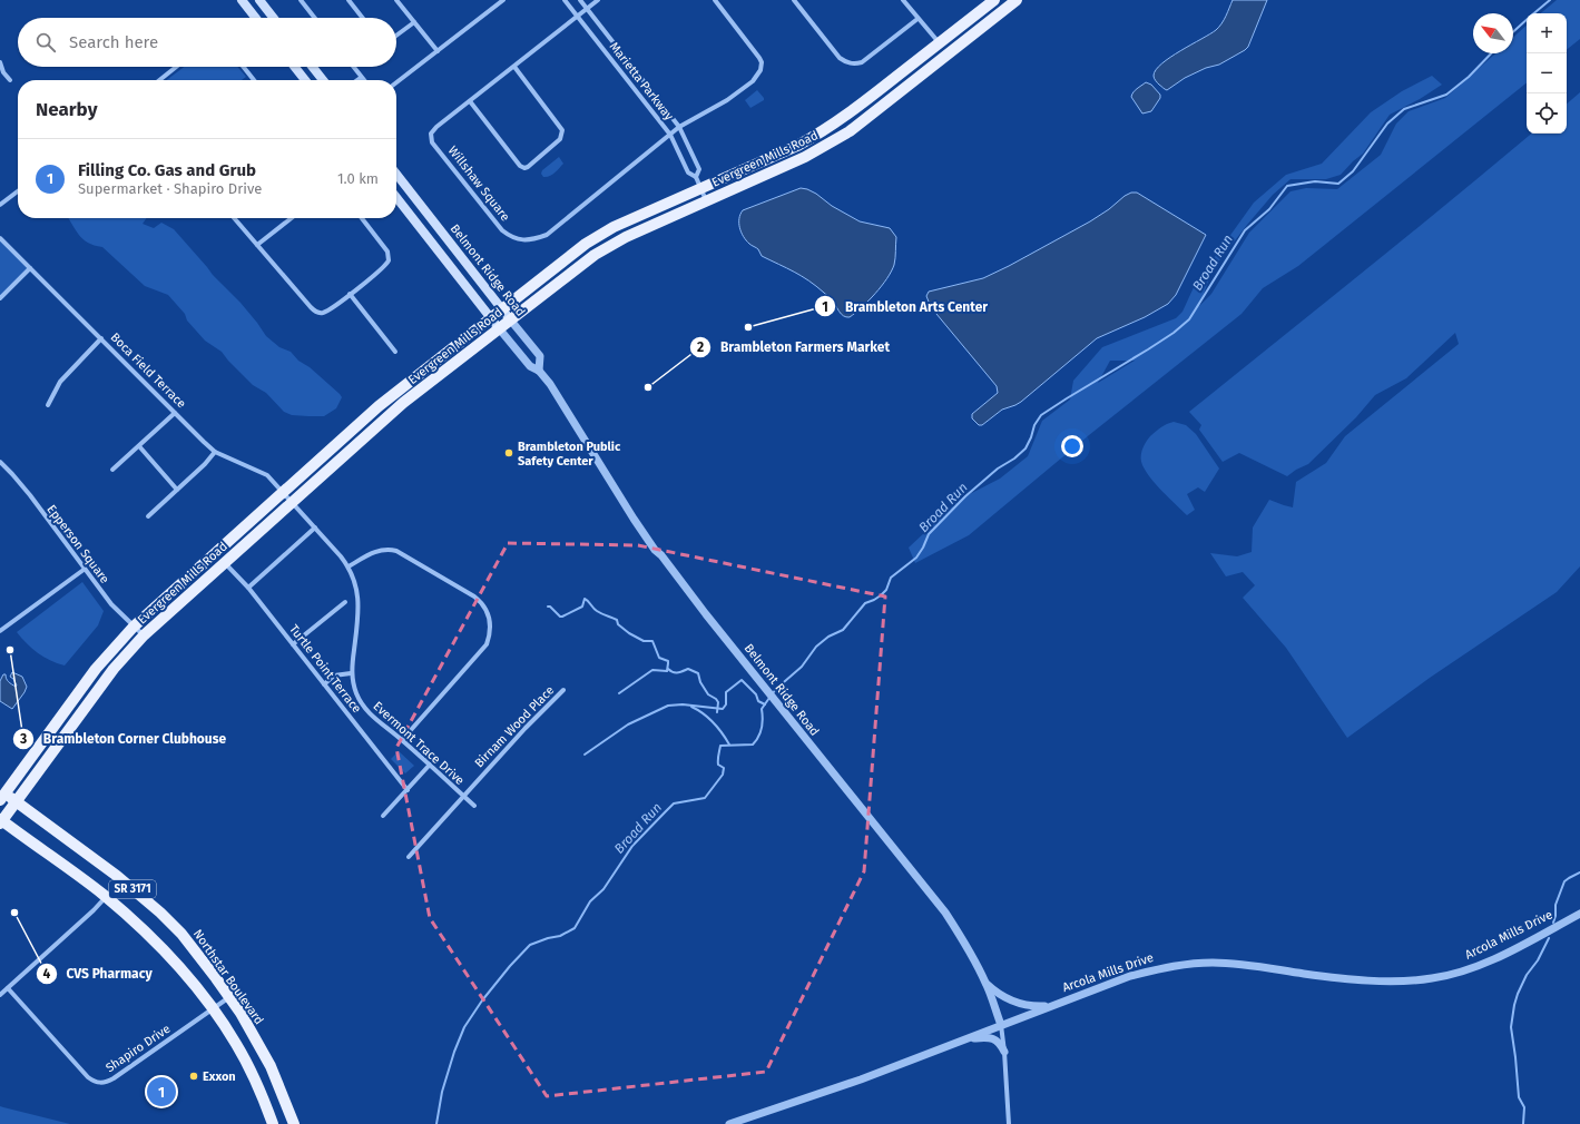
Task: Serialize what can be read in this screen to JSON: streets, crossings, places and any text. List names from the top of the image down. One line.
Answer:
{"streets":{"main road":["Evergreen Mills Road","Belmont Ridge Road","SR 3171","Northstar Boulevard"],"street":["Marietta Parkway","Willshaw Square","Boca Field Terrace","Epperson Square","Turtle Point Terrace","Birnam Wood Place","Evermont Trace Drive","Arcola Mills Drive","Shapiro Drive"]},"crossings":[["Marietta Parkway","Evergreen Mills Road"],["Marietta Parkway","Willshaw Square"],["Evergreen Mills Road","Belmont Ridge Road"],["Evergreen Mills Road","Boca Field Terrace"],["Evergreen Mills Road","Epperson Square"],["Evergreen Mills Road","Turtle Point Terrace"],["Evergreen Mills Road","Evermont Trace Drive"],["Evergreen Mills Road","SR 3171"],["Evergreen Mills Road","Northstar Boulevard"],["Belmont Ridge Road","Arcola Mills Drive"],["Boca Field Terrace","Evermont Trace Drive"],["Birnam Wood Place","Evermont Trace Drive"],["SR 3171","Shapiro Drive"],["Northstar Boulevard","Shapiro Drive"]],"water":["Broad Run"],"places":["Brambleton Arts Center","Brambleton Farmers Market","Brambleton Public Safety Center","Brambleton Corner Clubhouse","CVS Pharmacy","Exxon"],"north":"top left","page":{"map_buttons":["+","−"],"search":"Search here","heading":"Nearby","list":[{"mark":"1","name":"Filling Co. Gas and Grub","note":"Supermarket · Shapiro Drive","value":"1.0 km"}],"pins":"1"}}
